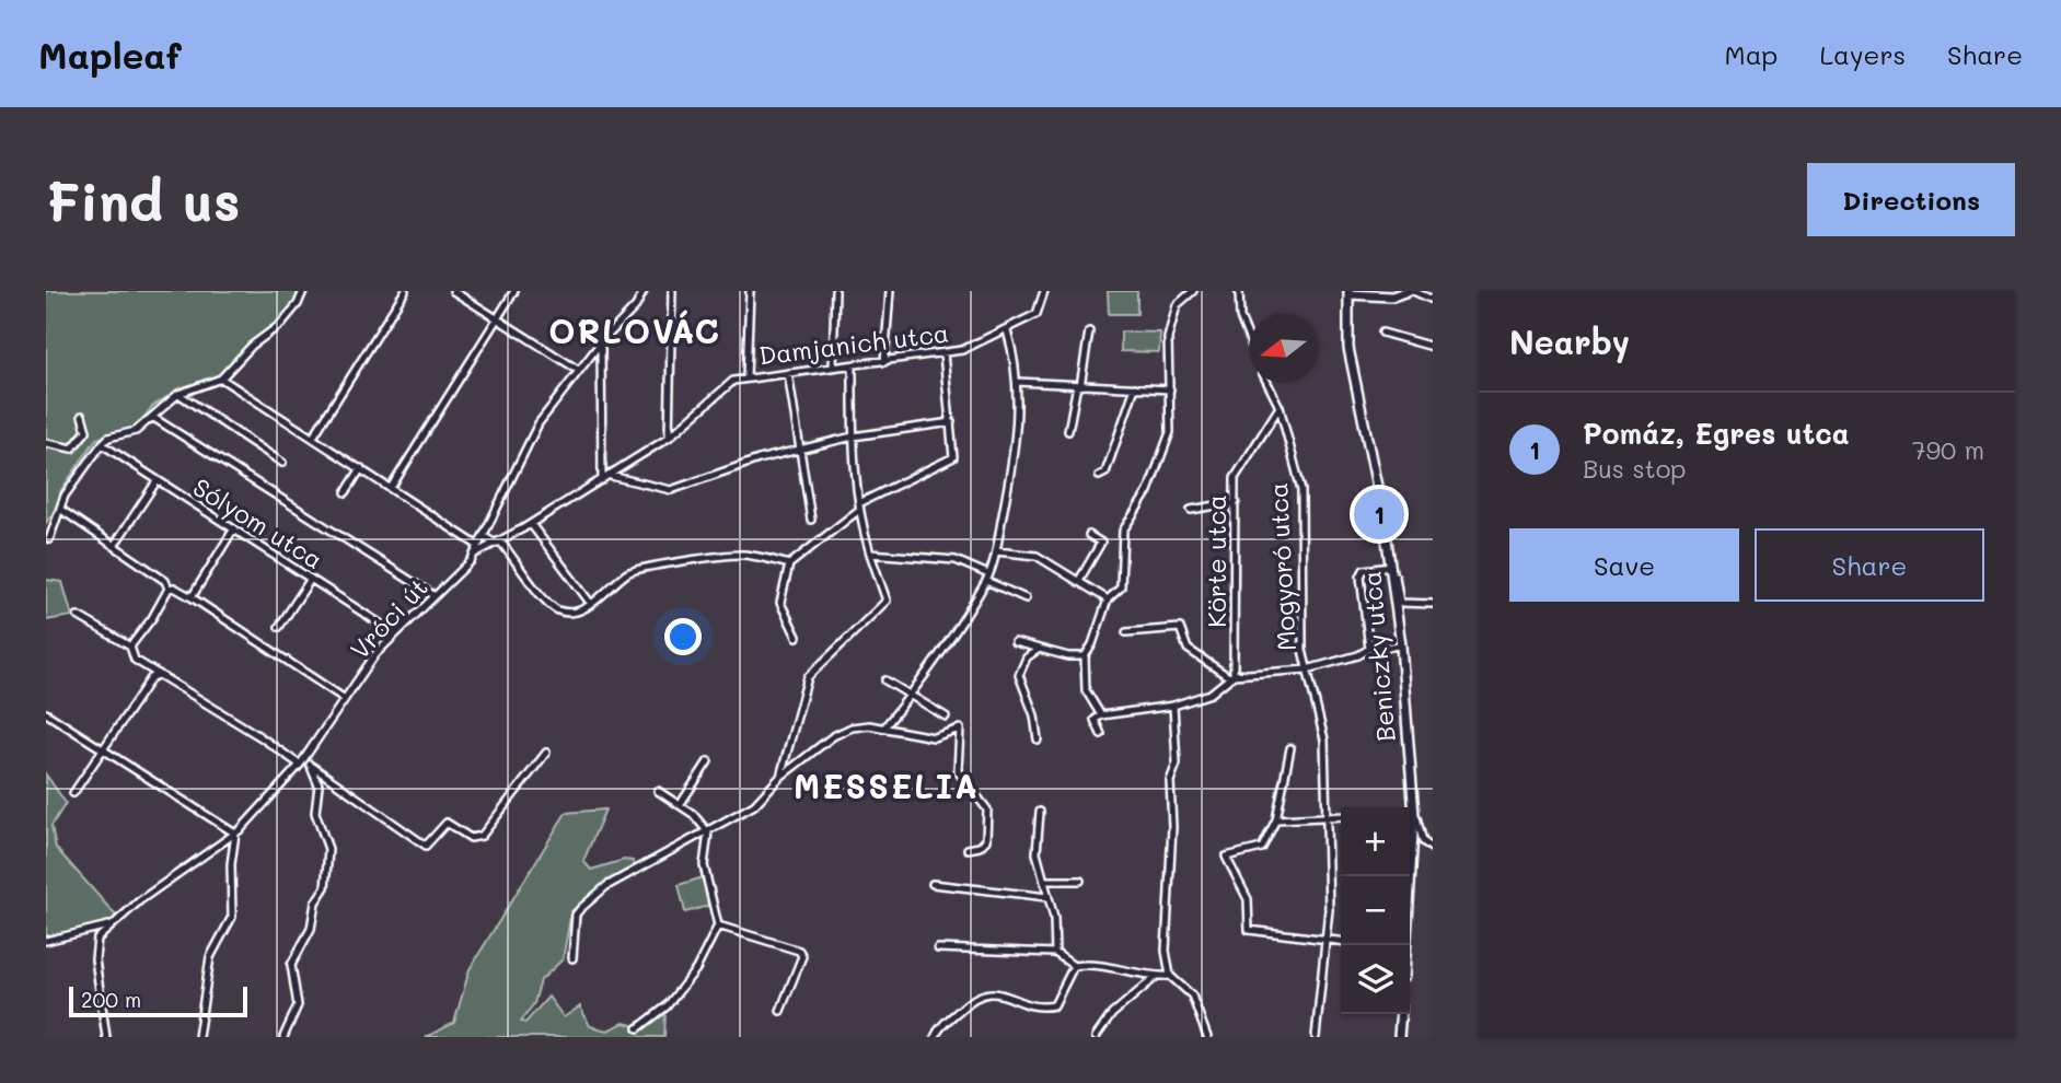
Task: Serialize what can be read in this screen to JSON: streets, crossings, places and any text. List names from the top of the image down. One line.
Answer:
{"streets":{"main road":["Beniczky utca"],"street":["Damjanich utca","Sólyom utca","Körte utca","Mogyoró utca","Vróci út"]},"crossings":[["Damjanich utca","Vróci út"],["Sólyom utca","Vróci út"],["Körte utca","Mogyoró utca"]],"districts":["ORLOVÁC","MESSELIA"],"scale_bar":"200 m","north":"left","page":{"header":"Mapleaf","nav":["Map","Layers","Share"],"buttons":["Directions",["Save","Share"]],"title":"Find us","heading":"Nearby","list":[{"mark":"1","name":"Pomáz, Egres utca","note":"Bus stop","value":"790 m"}],"pins":"1","map_buttons":["+","−"],"scale":"200 m"}}
